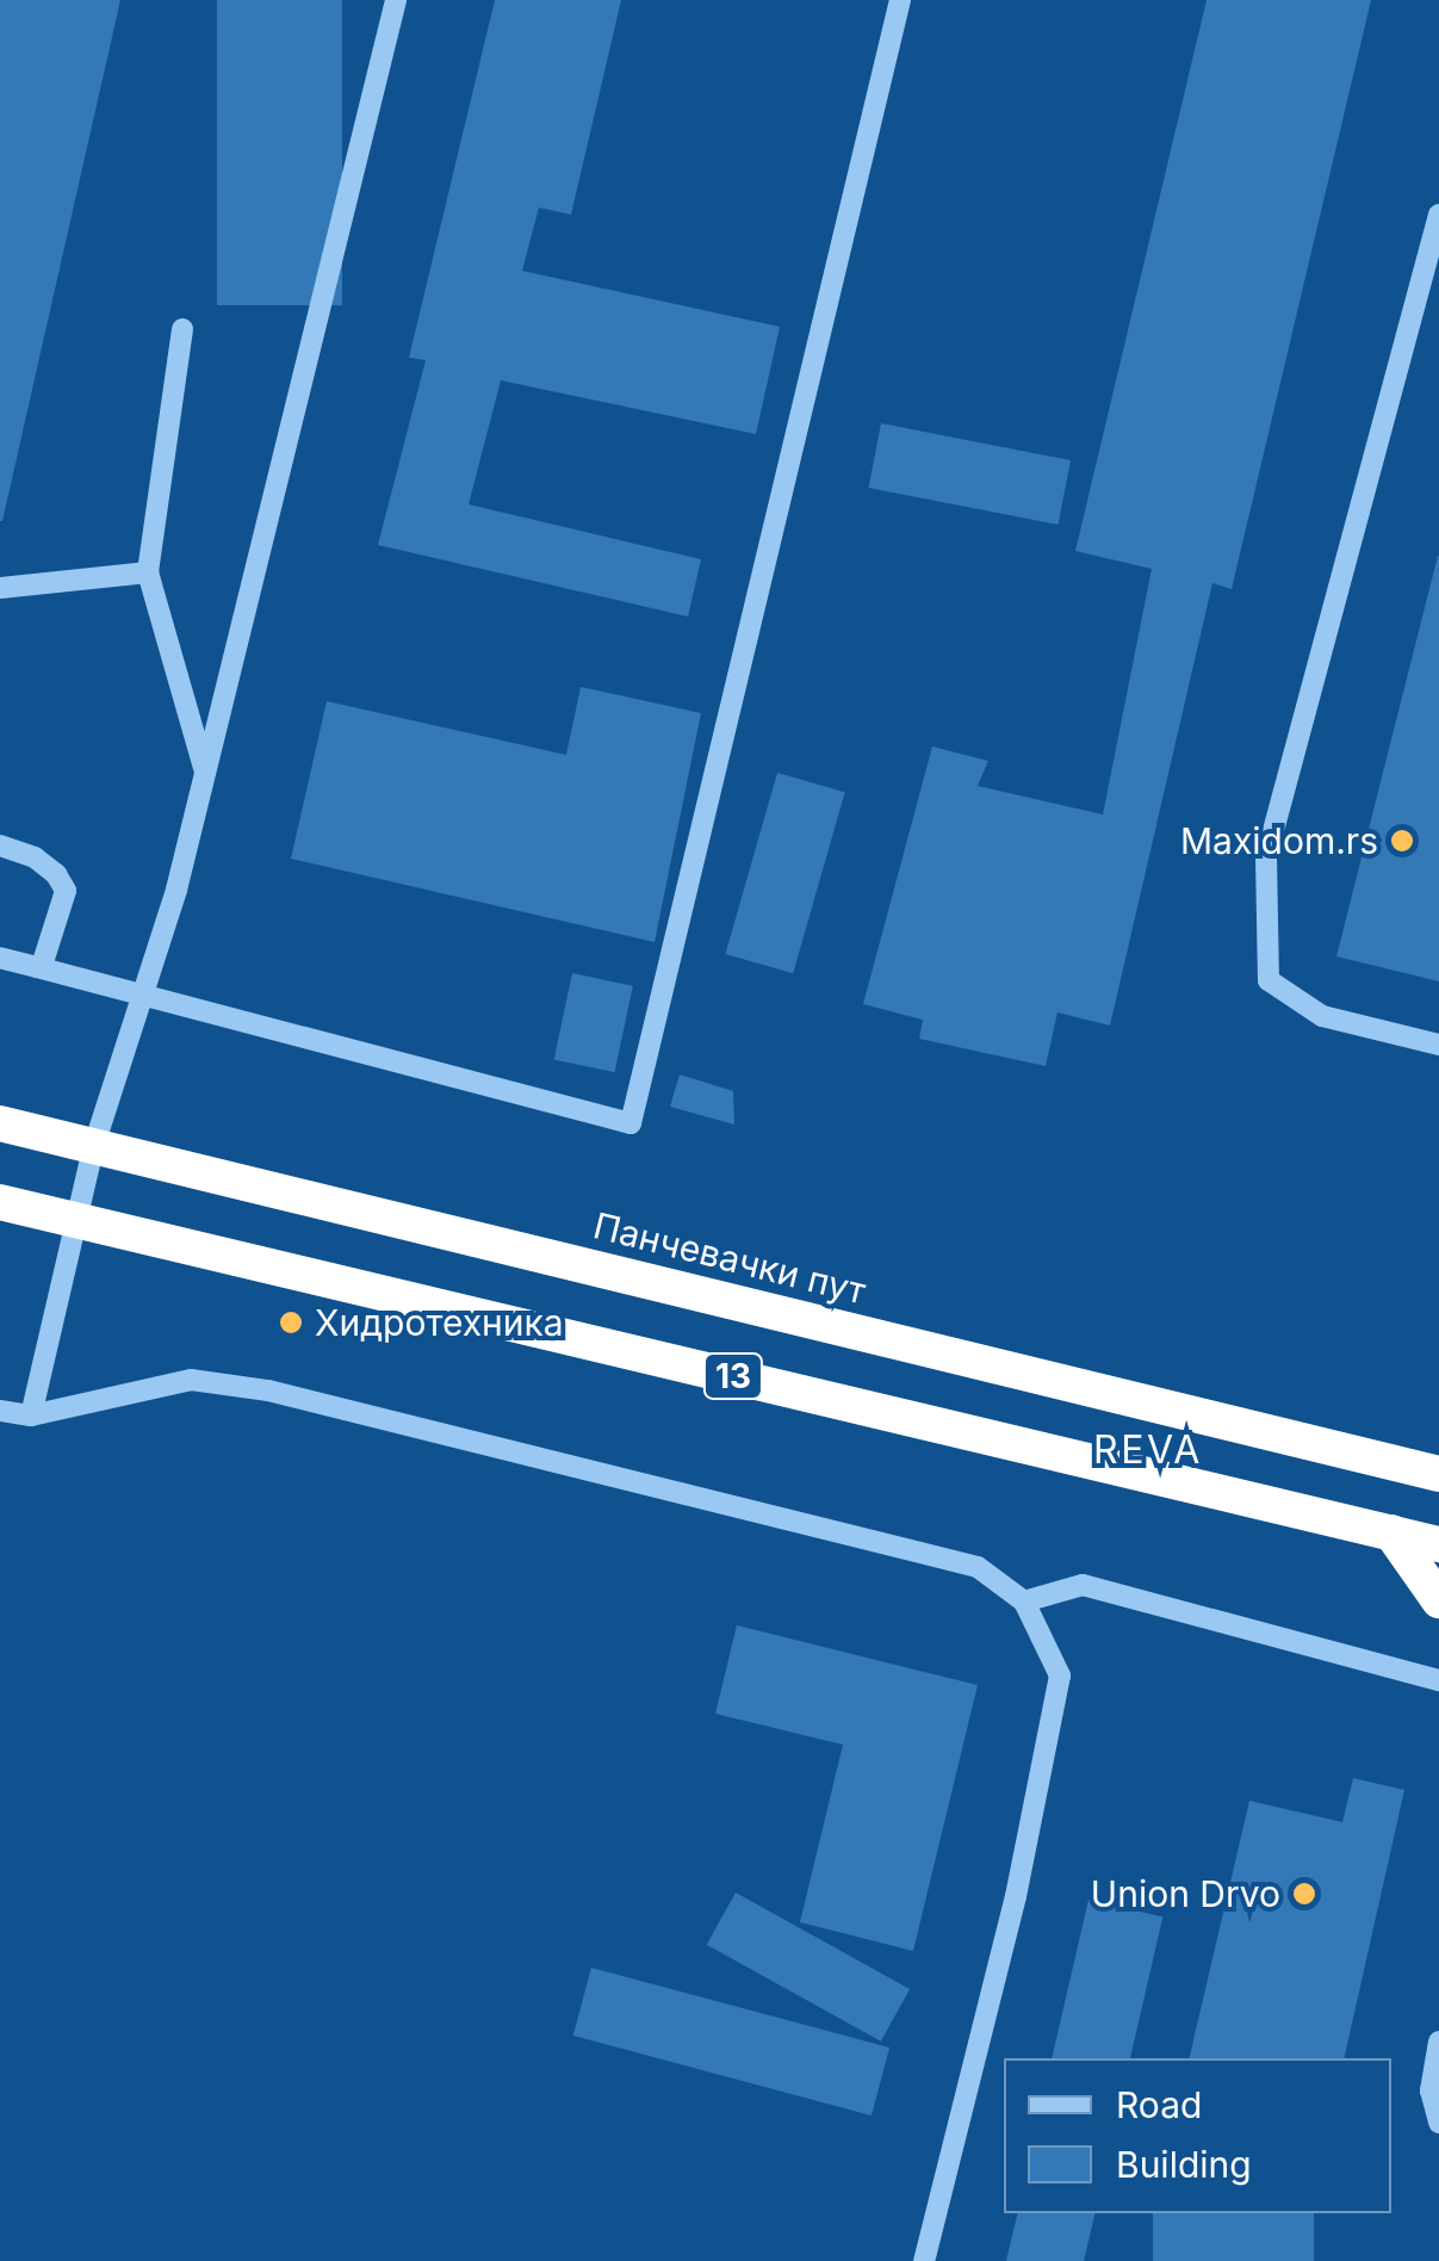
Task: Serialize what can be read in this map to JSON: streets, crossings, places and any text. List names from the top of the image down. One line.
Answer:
{"streets":{"highway":["Панчевачки пут","13"]},"districts":["REVA"],"places":["Maxidom.rs","Хидротехника","Union Drvo"],"legend":["Road","Building"]}
